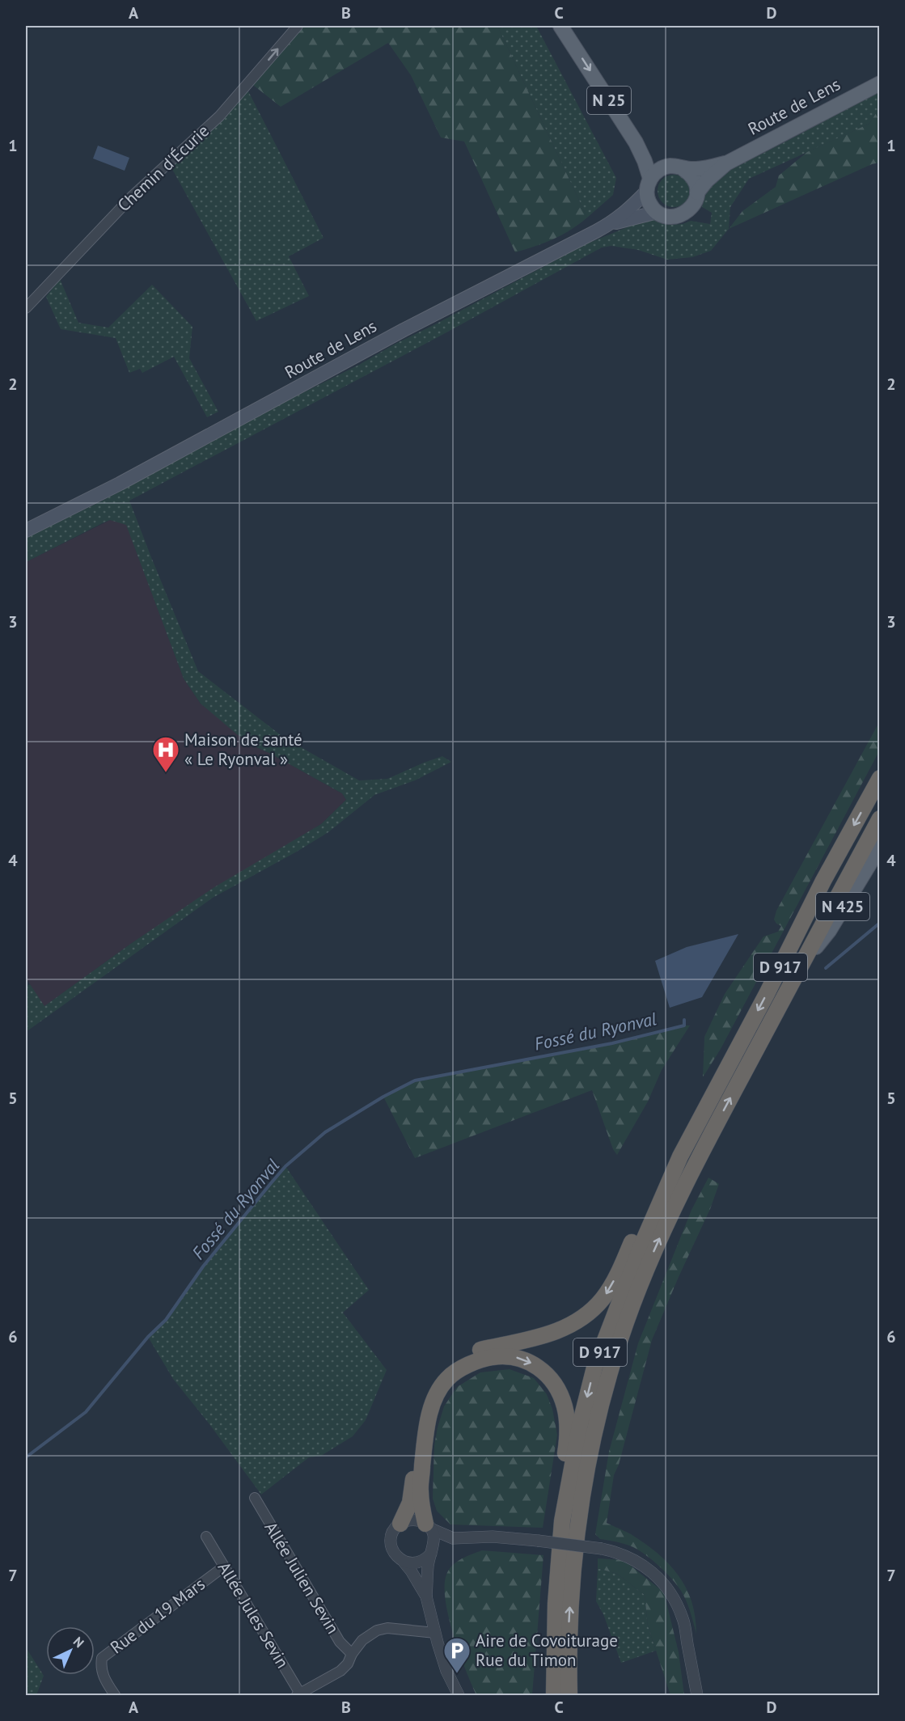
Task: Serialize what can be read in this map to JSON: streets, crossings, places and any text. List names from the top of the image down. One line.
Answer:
{"streets":{"highway":["D 917"],"main road":["N 25","Route de Lens","N 425"],"street":["Chemin d'Écurie","Allée Julien Sevin","Allée Jules Sevin","Rue du 19 Mars"]},"crossings":[["N 25","Route de Lens"],["N 425","D 917"],["Allée Jules Sevin","Rue du 19 Mars"]],"one_way":["Chemin d'Écurie"],"water":["Fossé du Ryonval"],"places":{"hospital":["Maison de santé « Le Ryonval »"],"parking":["Aire de Covoiturage Rue du Timon"]},"north":"top right","grid":{"columns":["A","B","C","D"],"rows":["1","2","3","4","5","6","7"]}}
